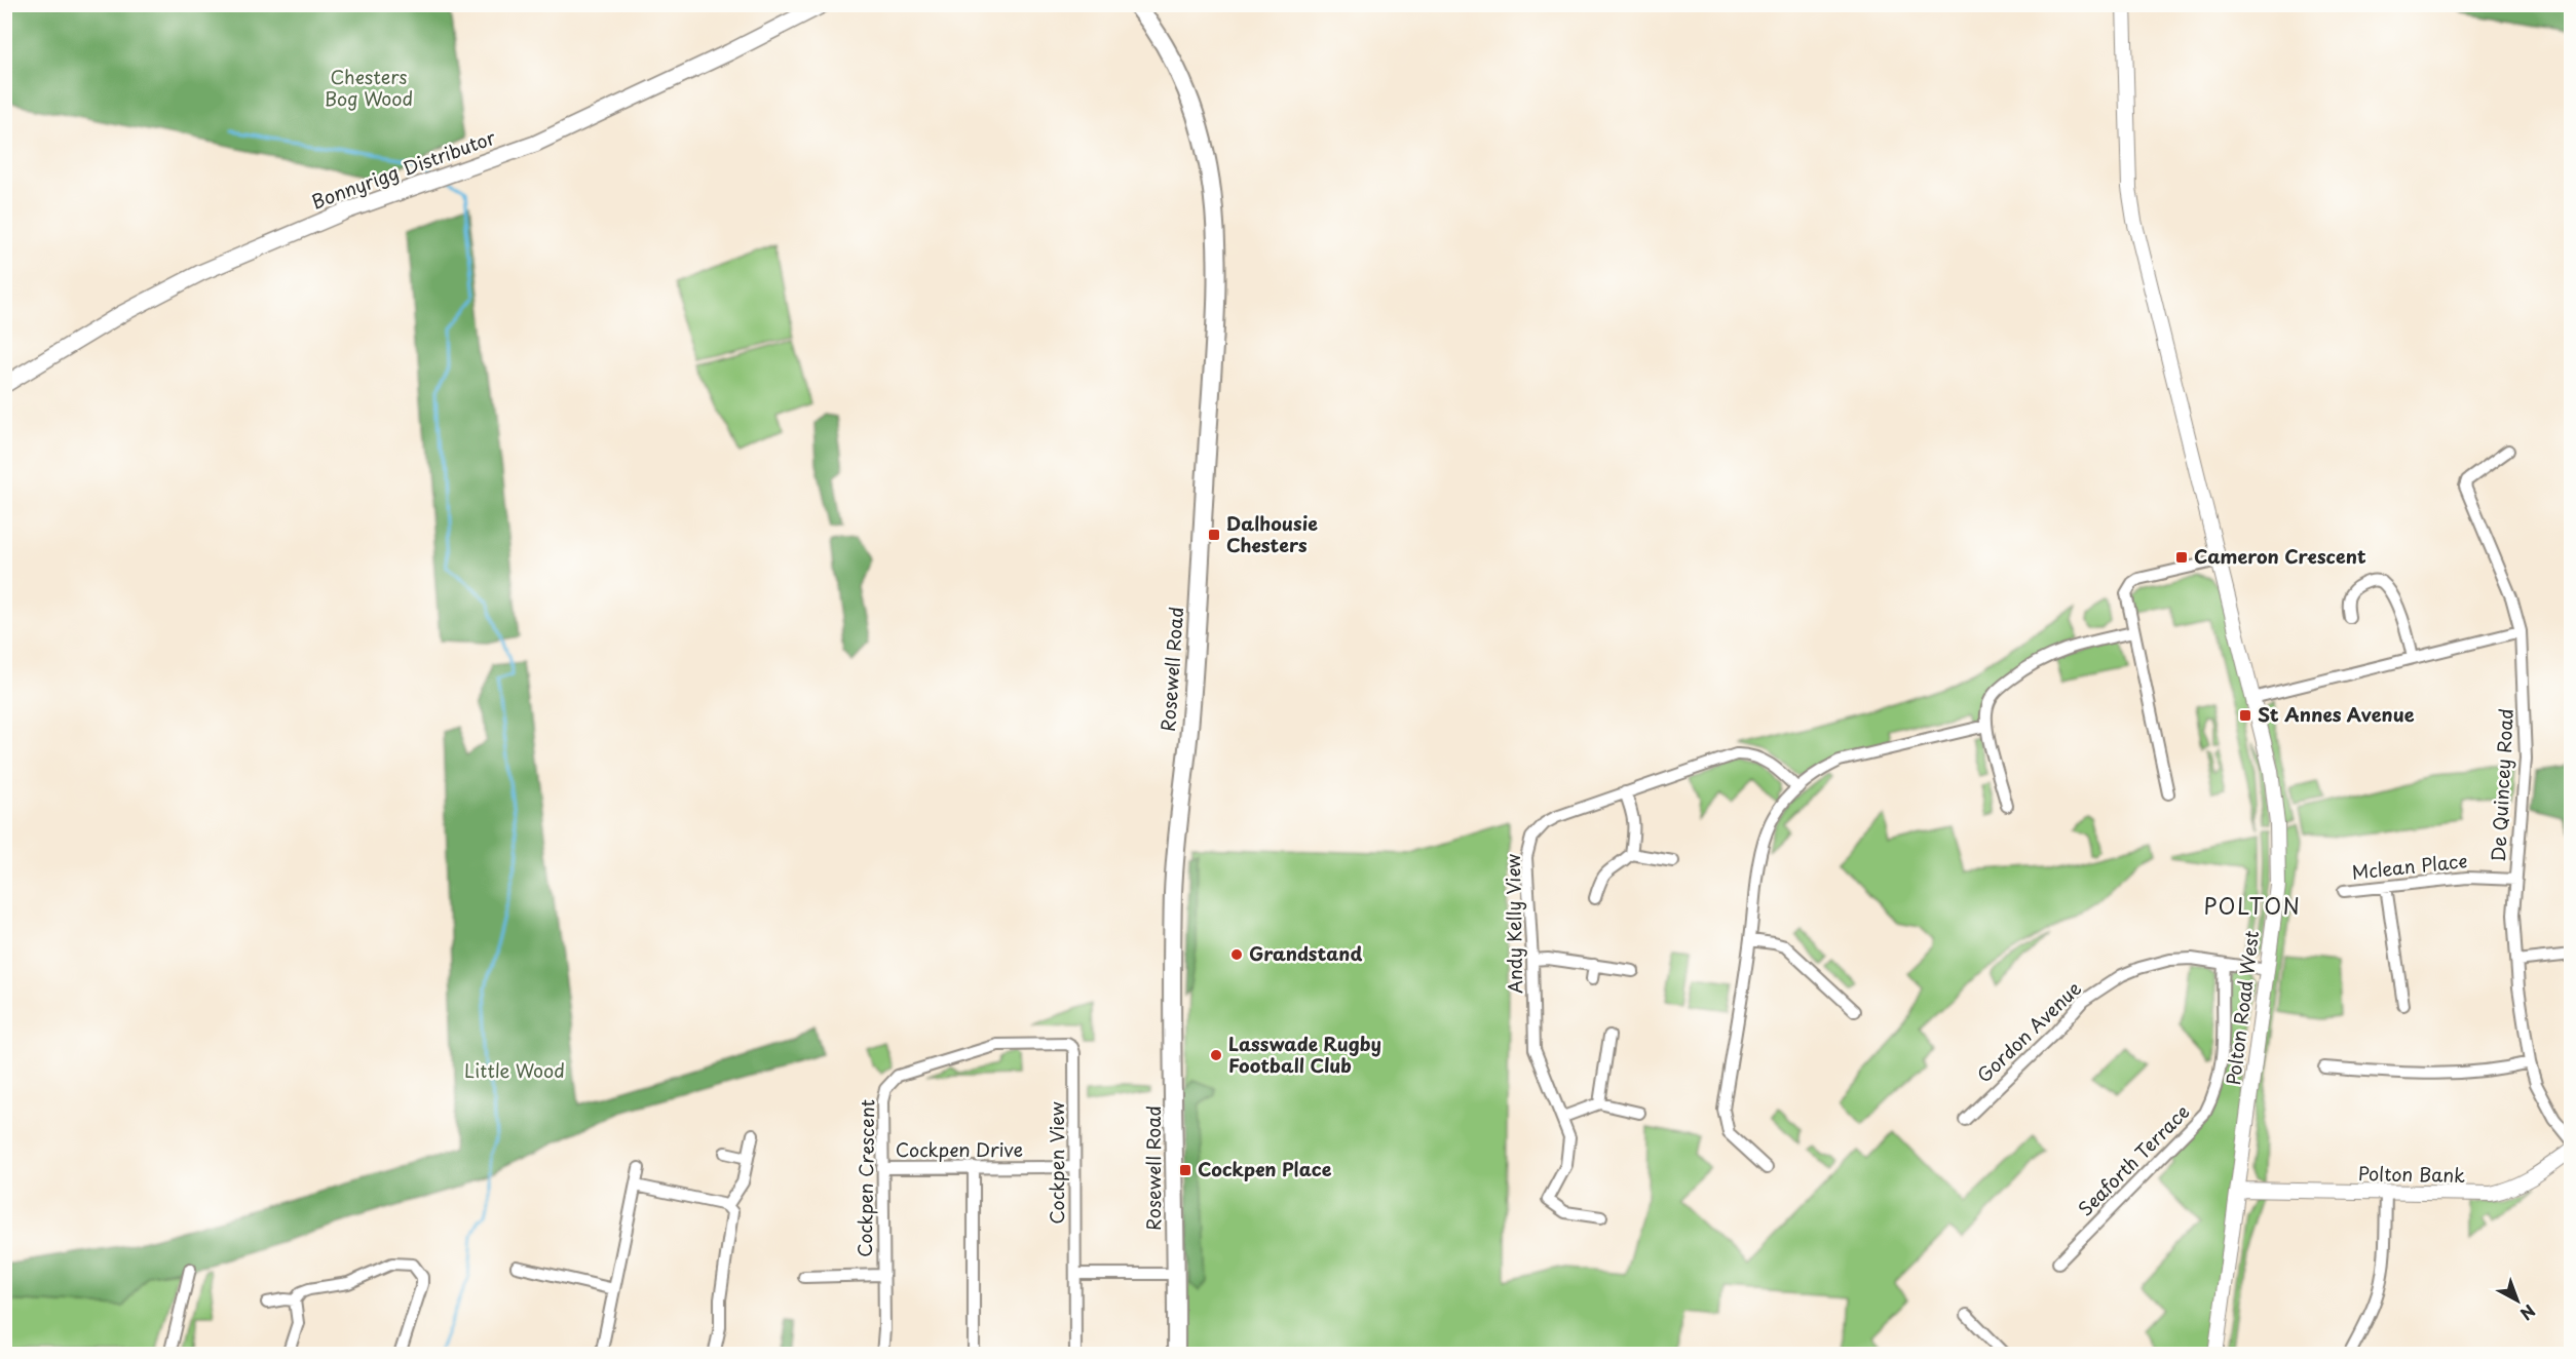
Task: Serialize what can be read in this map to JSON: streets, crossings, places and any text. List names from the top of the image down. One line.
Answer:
{"streets":{"main road":["Bonnyrigg Distributor","Rosewell Road"],"street":["De Quincey Road","Mclean Place","Andy Kelly View","Polton Road West","Gordon Avenue","Cockpen Drive","Seaforth Terrace","Cockpen View","Polton Bank","Cockpen Crescent"]},"crossings":[["De Quincey Road","Mclean Place"],["Polton Road West","Gordon Avenue"],["Polton Road West","Polton Bank"],["Gordon Avenue","Seaforth Terrace"],["Cockpen Drive","Cockpen View"],["Cockpen Drive","Cockpen Crescent"],["Cockpen View","Cockpen Crescent"]],"districts":["POLTON"],"parks":["Chesters Bog Wood","Little Wood"],"places":{"transit":["Dalhousie Chesters","Cameron Crescent","St Annes Avenue","Cockpen Place"],"other":["Grandstand","Lasswade Rugby Football Club"]},"north":"bottom right"}
